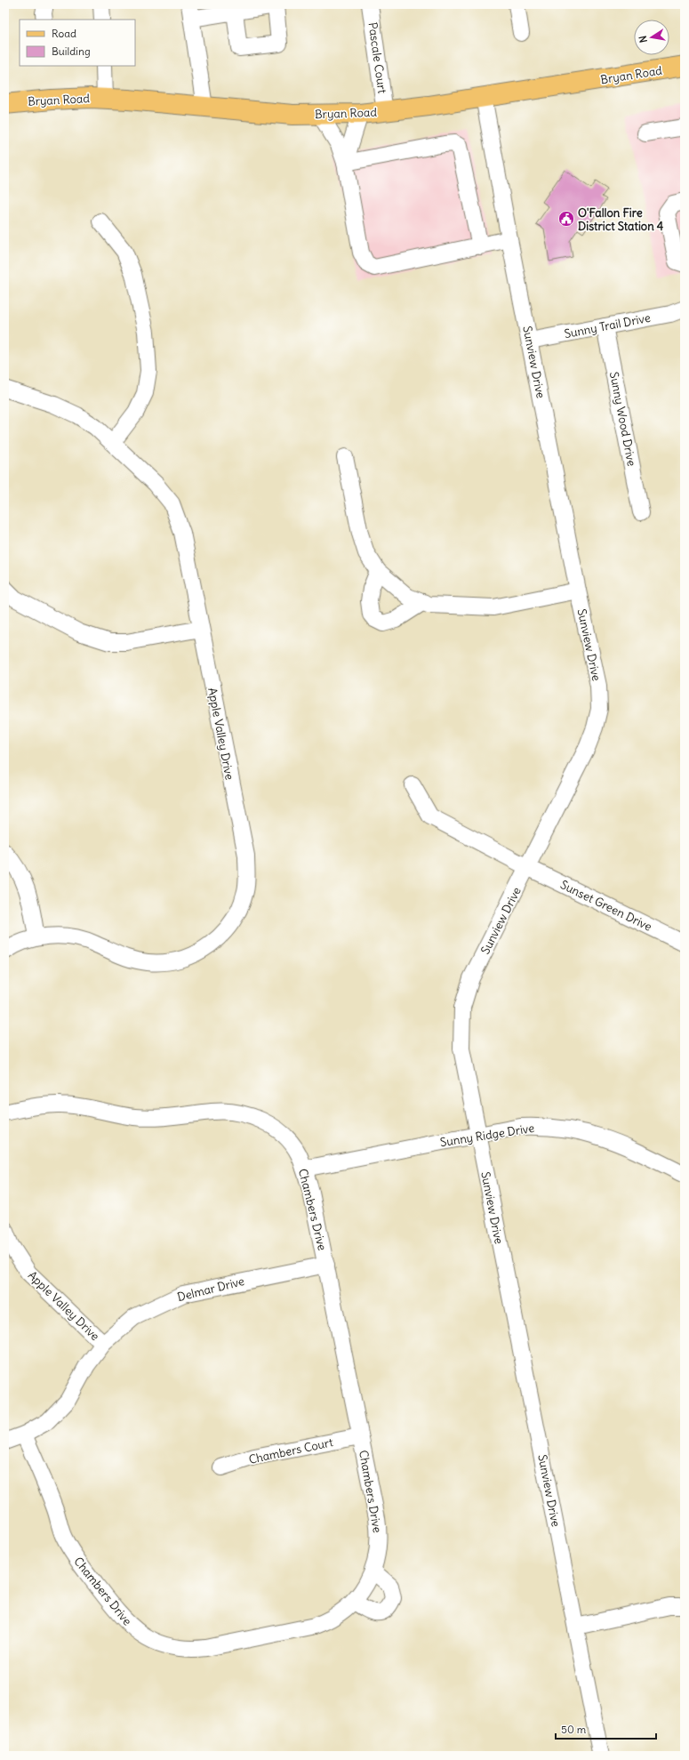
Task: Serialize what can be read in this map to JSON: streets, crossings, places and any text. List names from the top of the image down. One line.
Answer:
{"streets":{"main road":["Bryan Road"],"street":["Pascale Court","Sunny Trail Drive","Sunview Drive","Sunny Wood Drive","Apple Valley Drive","Sunset Green Drive","Sunny Ridge Drive","Chambers Drive","Delmar Drive","Chambers Court"]},"crossings":[["Pascale Court","Bryan Road"],["Bryan Road","Sunview Drive"],["Sunny Trail Drive","Sunview Drive"],["Sunny Trail Drive","Sunny Wood Drive"],["Sunview Drive","Sunset Green Drive"],["Sunview Drive","Sunny Ridge Drive"],["Apple Valley Drive","Delmar Drive"],["Sunny Ridge Drive","Chambers Drive"],["Chambers Drive","Delmar Drive"],["Chambers Drive","Chambers Court"]],"places":{"public building":["O'Fallon Fire District Station 4"]},"legend":["Road","Building"],"scale_bar":"50 m","north":"left"}
